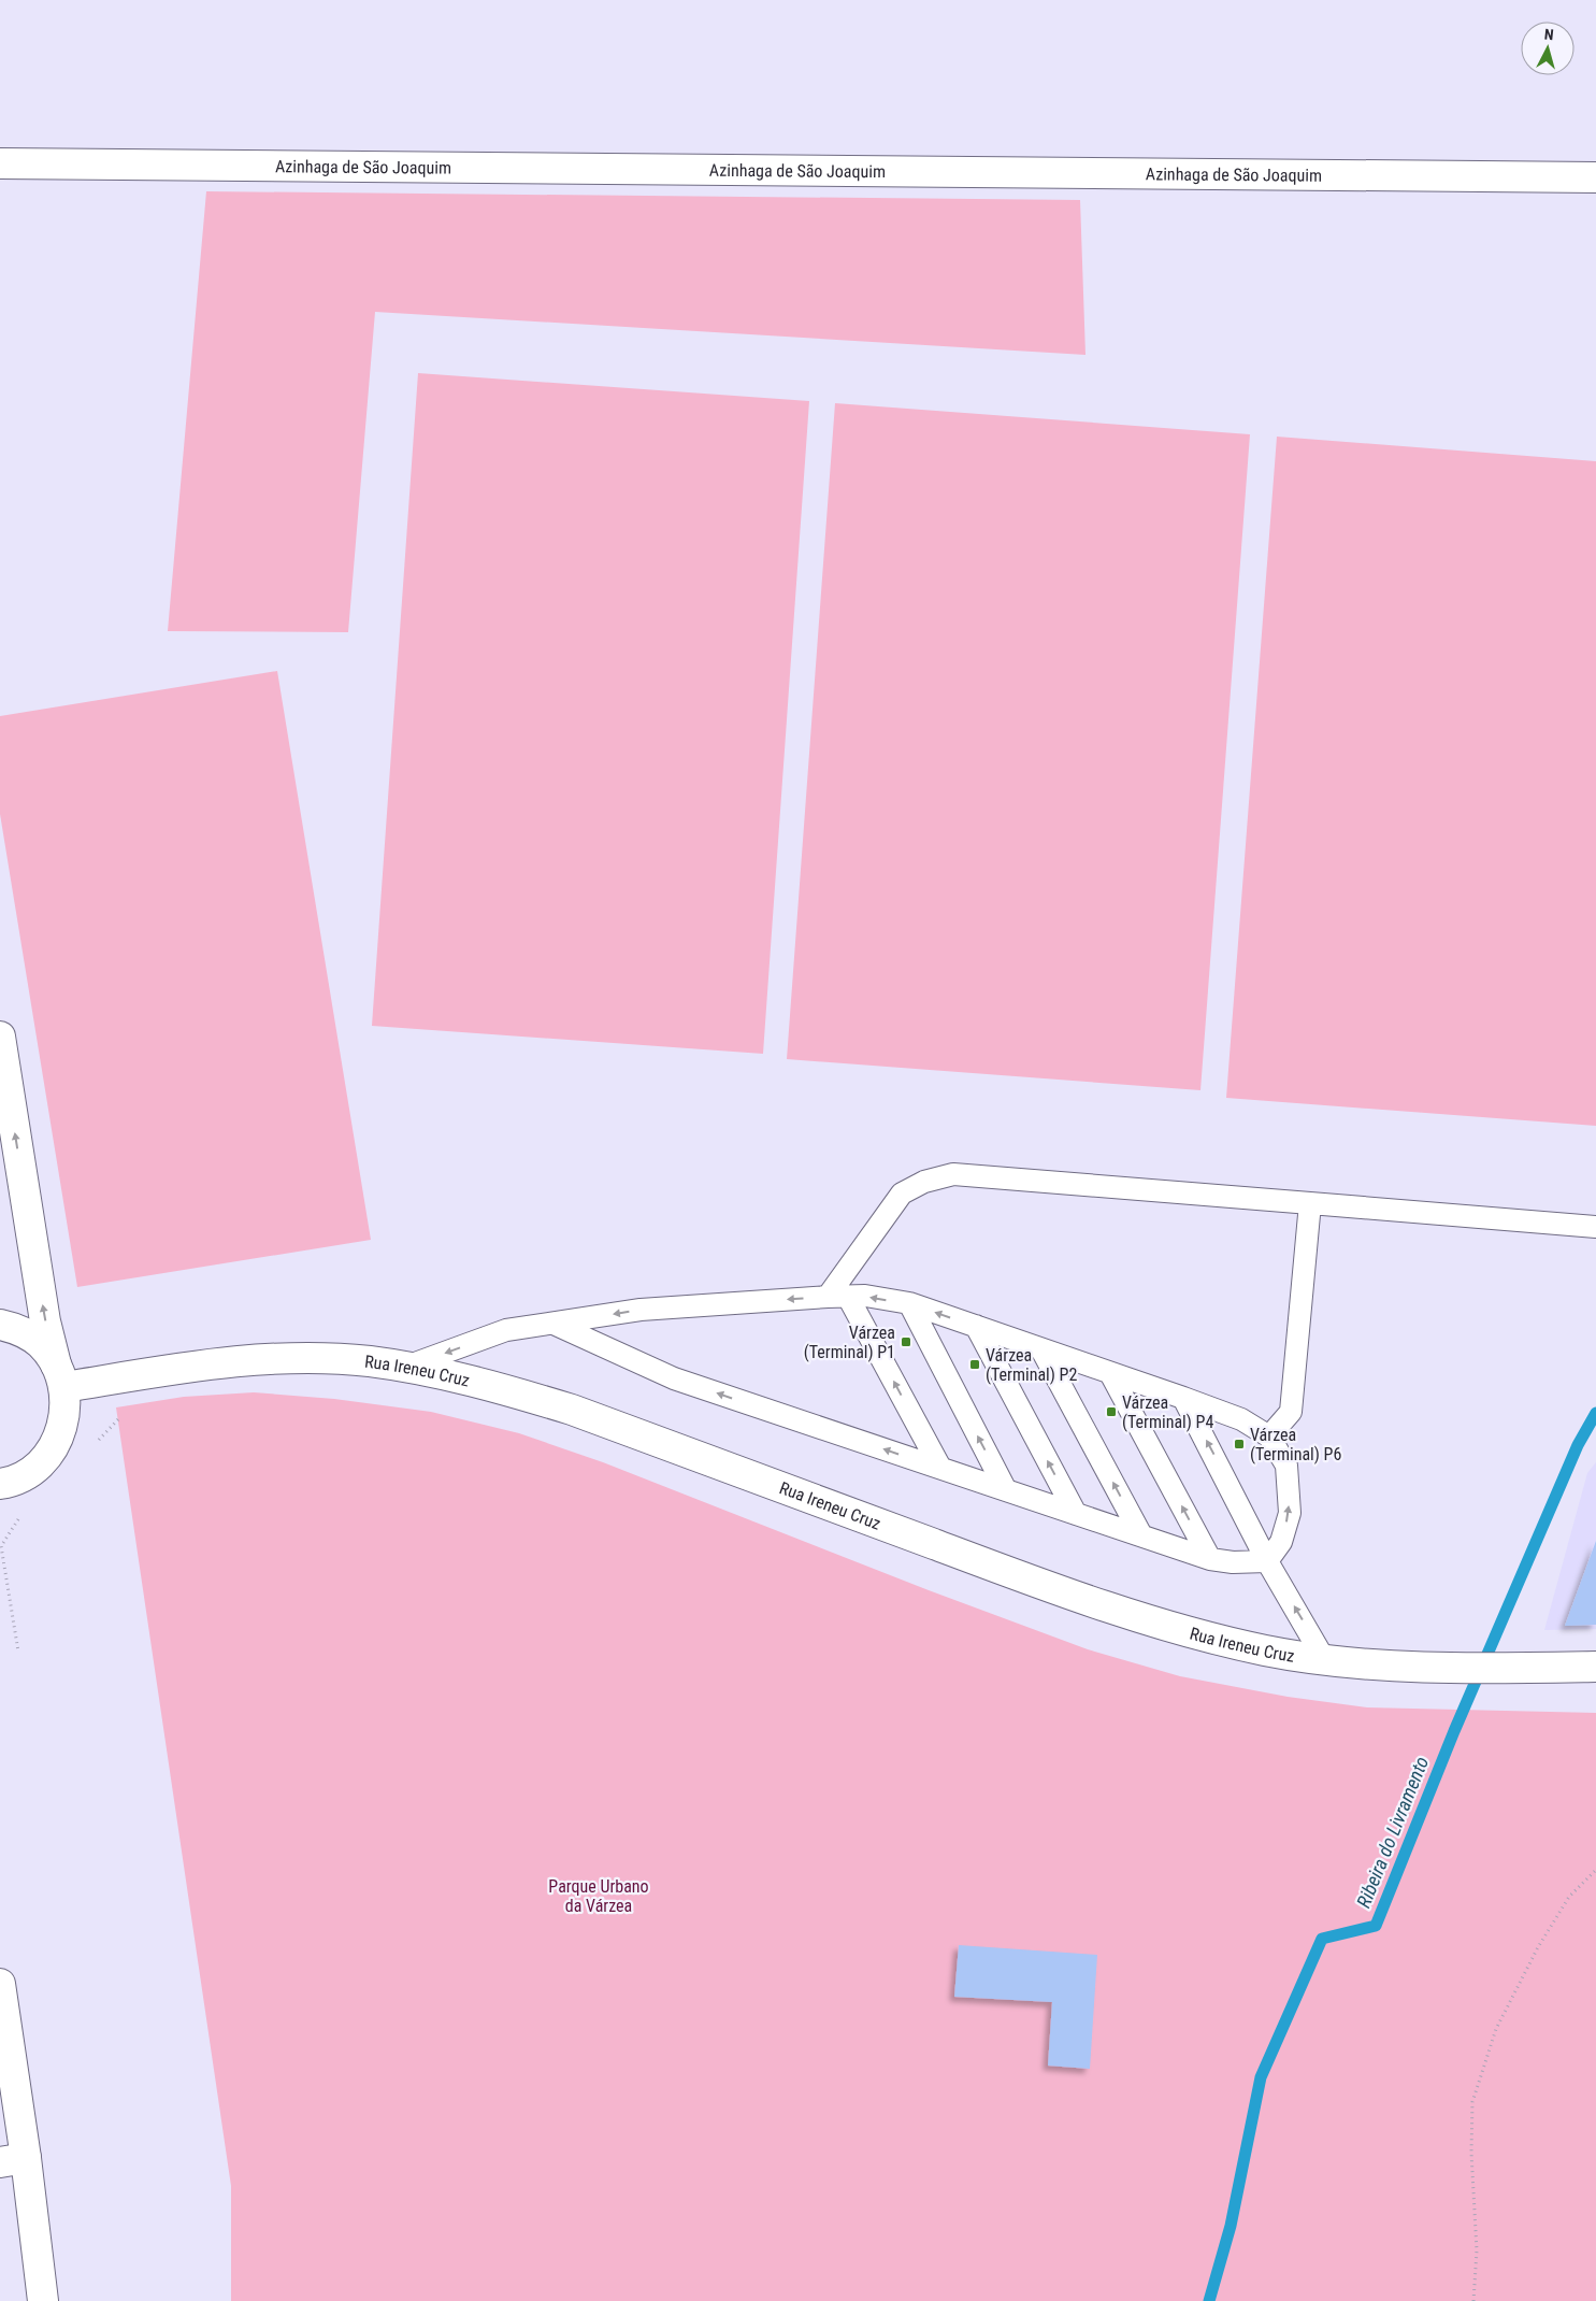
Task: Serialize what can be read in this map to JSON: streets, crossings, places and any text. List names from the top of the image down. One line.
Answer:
{"streets":{"street":["Azinhaga de São Joaquim","Rua Ireneu Cruz"]},"water":["Ribeira do Livramento"],"parks":["Parque Urbano da Várzea"],"places":{"transit":["Várzea (Terminal) P1","Várzea (Terminal) P2","Várzea (Terminal) P4","Várzea (Terminal) P6"]},"north":"top"}
